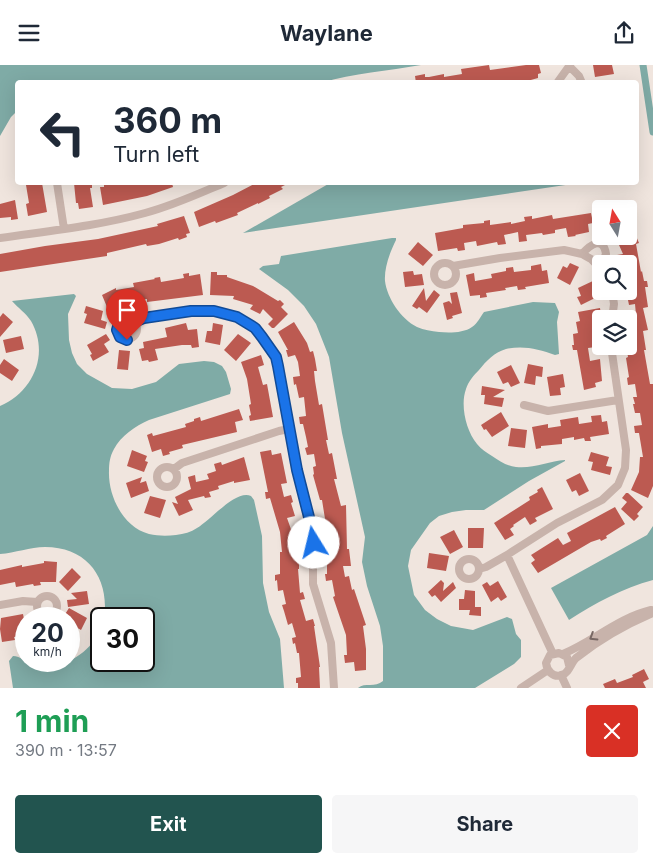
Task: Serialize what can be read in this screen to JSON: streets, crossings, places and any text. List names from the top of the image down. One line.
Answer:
{"north":"top","page":{"header":"Waylane","turn":["360 m","Turn left"],"speed":"20 km/h","limit":"30","heading":["1 min","390 m · 13:57"],"buttons":["Exit","Share"]}}
